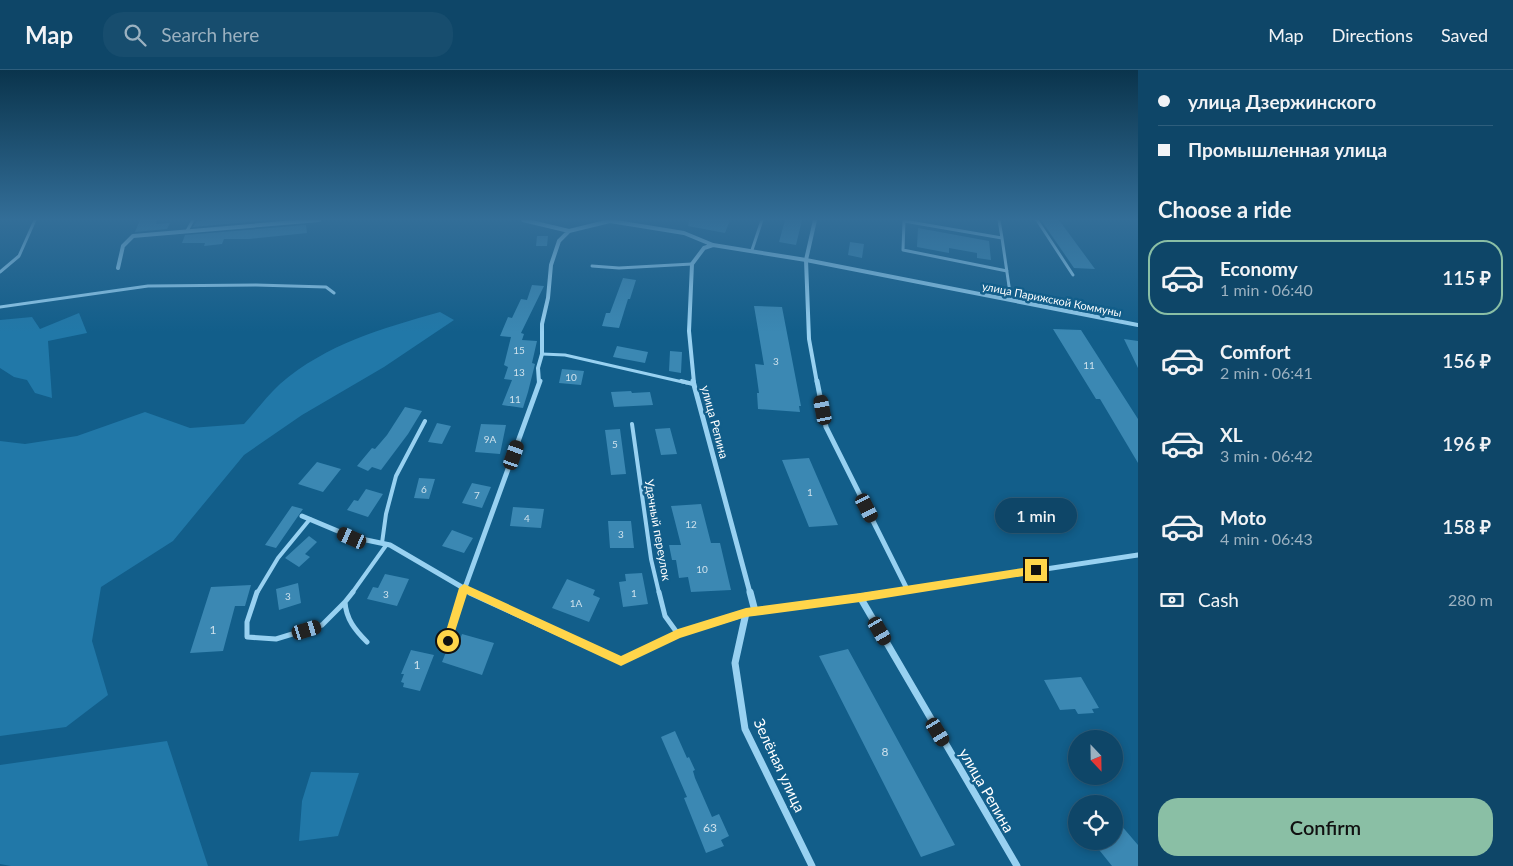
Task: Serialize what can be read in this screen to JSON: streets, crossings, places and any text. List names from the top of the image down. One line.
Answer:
{"streets":{"street":["улица Парижской Коммуны","улица Репина","Зелёная улица"],"lane":["Удачный переулок"]},"house_numbers":["15","3","11","13","10","11","9А","5","6","1","7","4","12","3","10","1","3","3","1А","1","1","8","63"],"north":"bottom","page":{"header":"Map","search":"Search here","nav":["Map","Directions","Saved"],"banner":["улица Дзержинского","Промышленная улица"],"heading":"Choose a ride","list":[{"name":"Economy","note":"1 min · 06:40","value":"115 ₽"},{"name":"Comfort","note":"2 min · 06:41","value":"156 ₽"},{"name":"XL","note":"3 min · 06:42","value":"196 ₽"},{"name":"Moto","note":"4 min · 06:43","value":"158 ₽"}],"bubble":"1 min","pay":["Cash","280 m"],"buttons":"Confirm"}}
